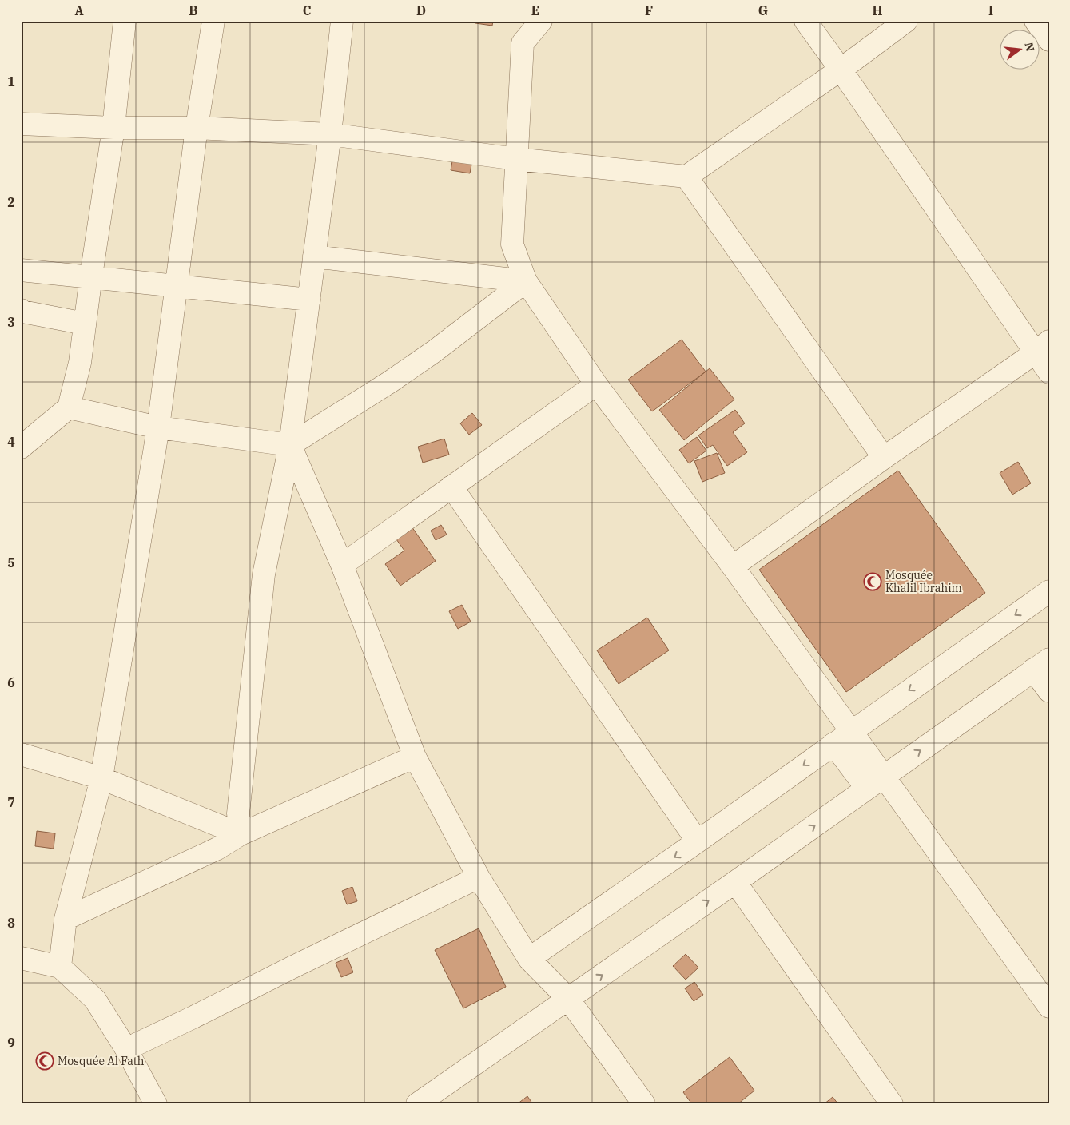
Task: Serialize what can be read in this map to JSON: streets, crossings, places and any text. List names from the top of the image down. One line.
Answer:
{"places":{"mosque":["Mosquée Khalil Ibrahim","Mosquée Al Fath"]},"north":"right","grid":{"columns":["A","B","C","D","E","F","G","H","I"],"rows":["1","2","3","4","5","6","7","8","9"]}}
